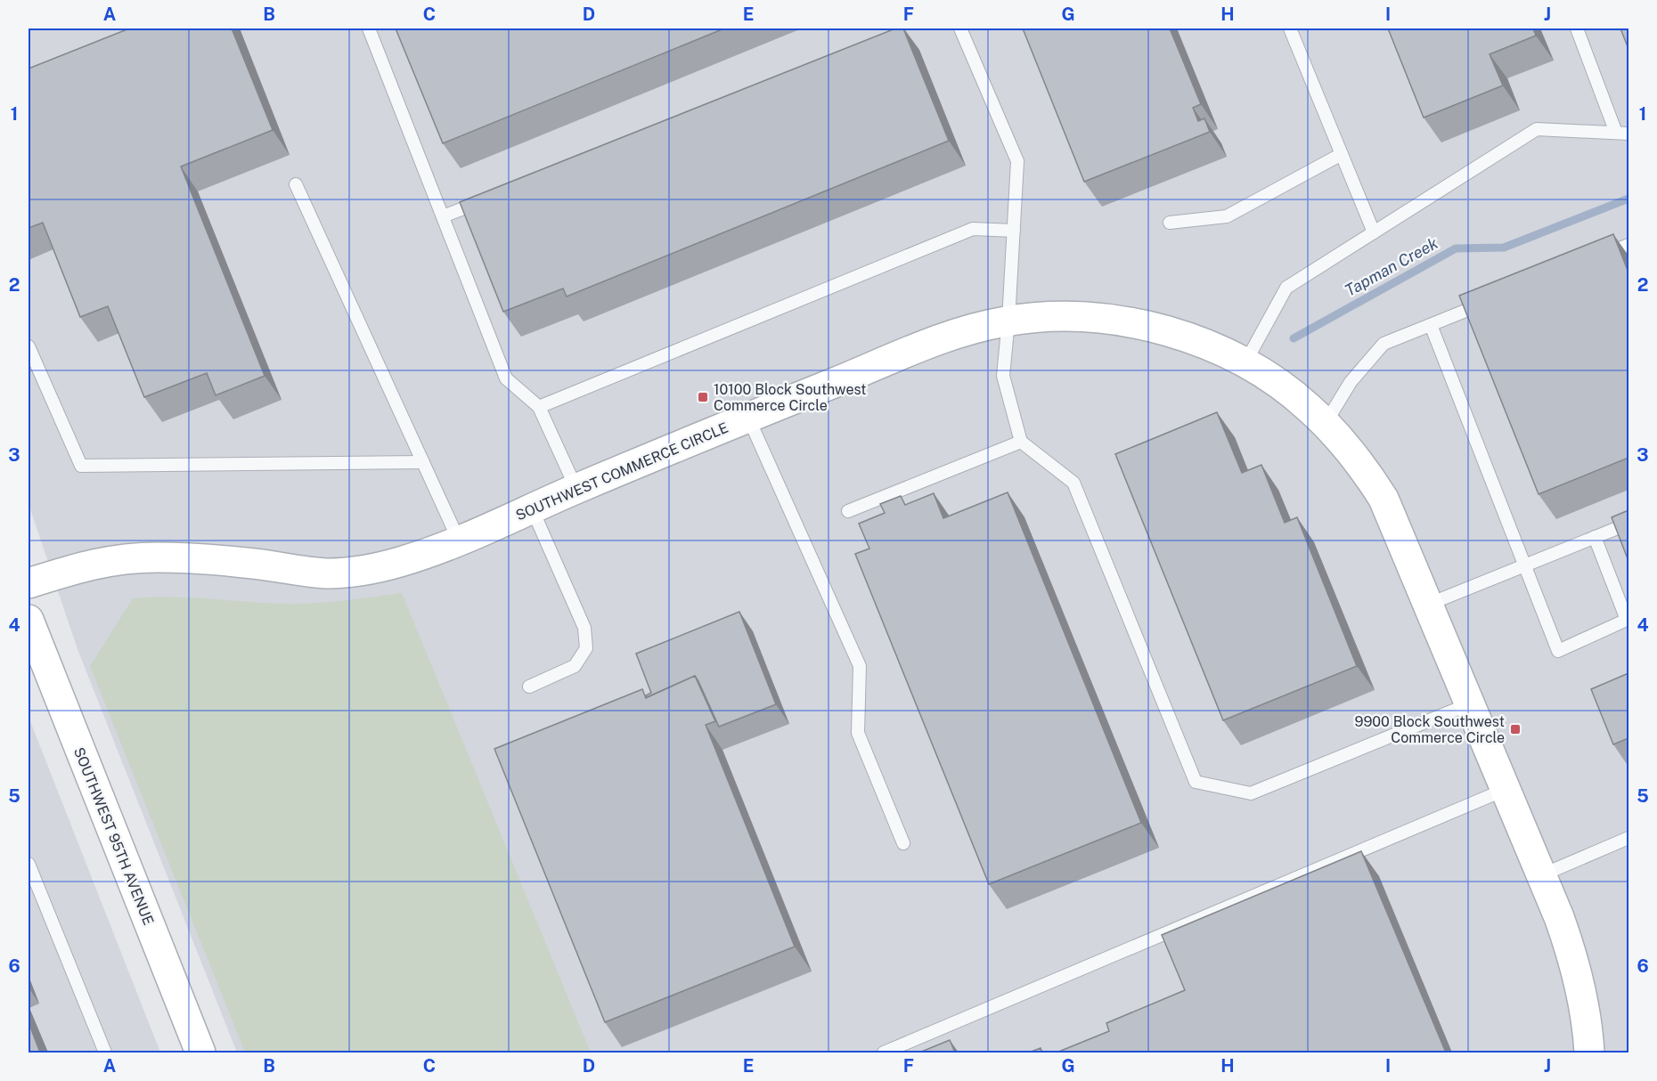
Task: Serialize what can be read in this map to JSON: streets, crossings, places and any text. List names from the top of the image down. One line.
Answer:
{"streets":{"street":["SOUTHWEST COMMERCE CIRCLE","SOUTHWEST 95TH AVENUE"]},"water":["Tapman Creek"],"places":{"transit":["10100 Block Southwest Commerce Circle","9900 Block Southwest Commerce Circle"]},"grid":{"columns":["A","B","C","D","E","F","G","H","I","J"],"rows":["1","2","3","4","5","6"]}}
